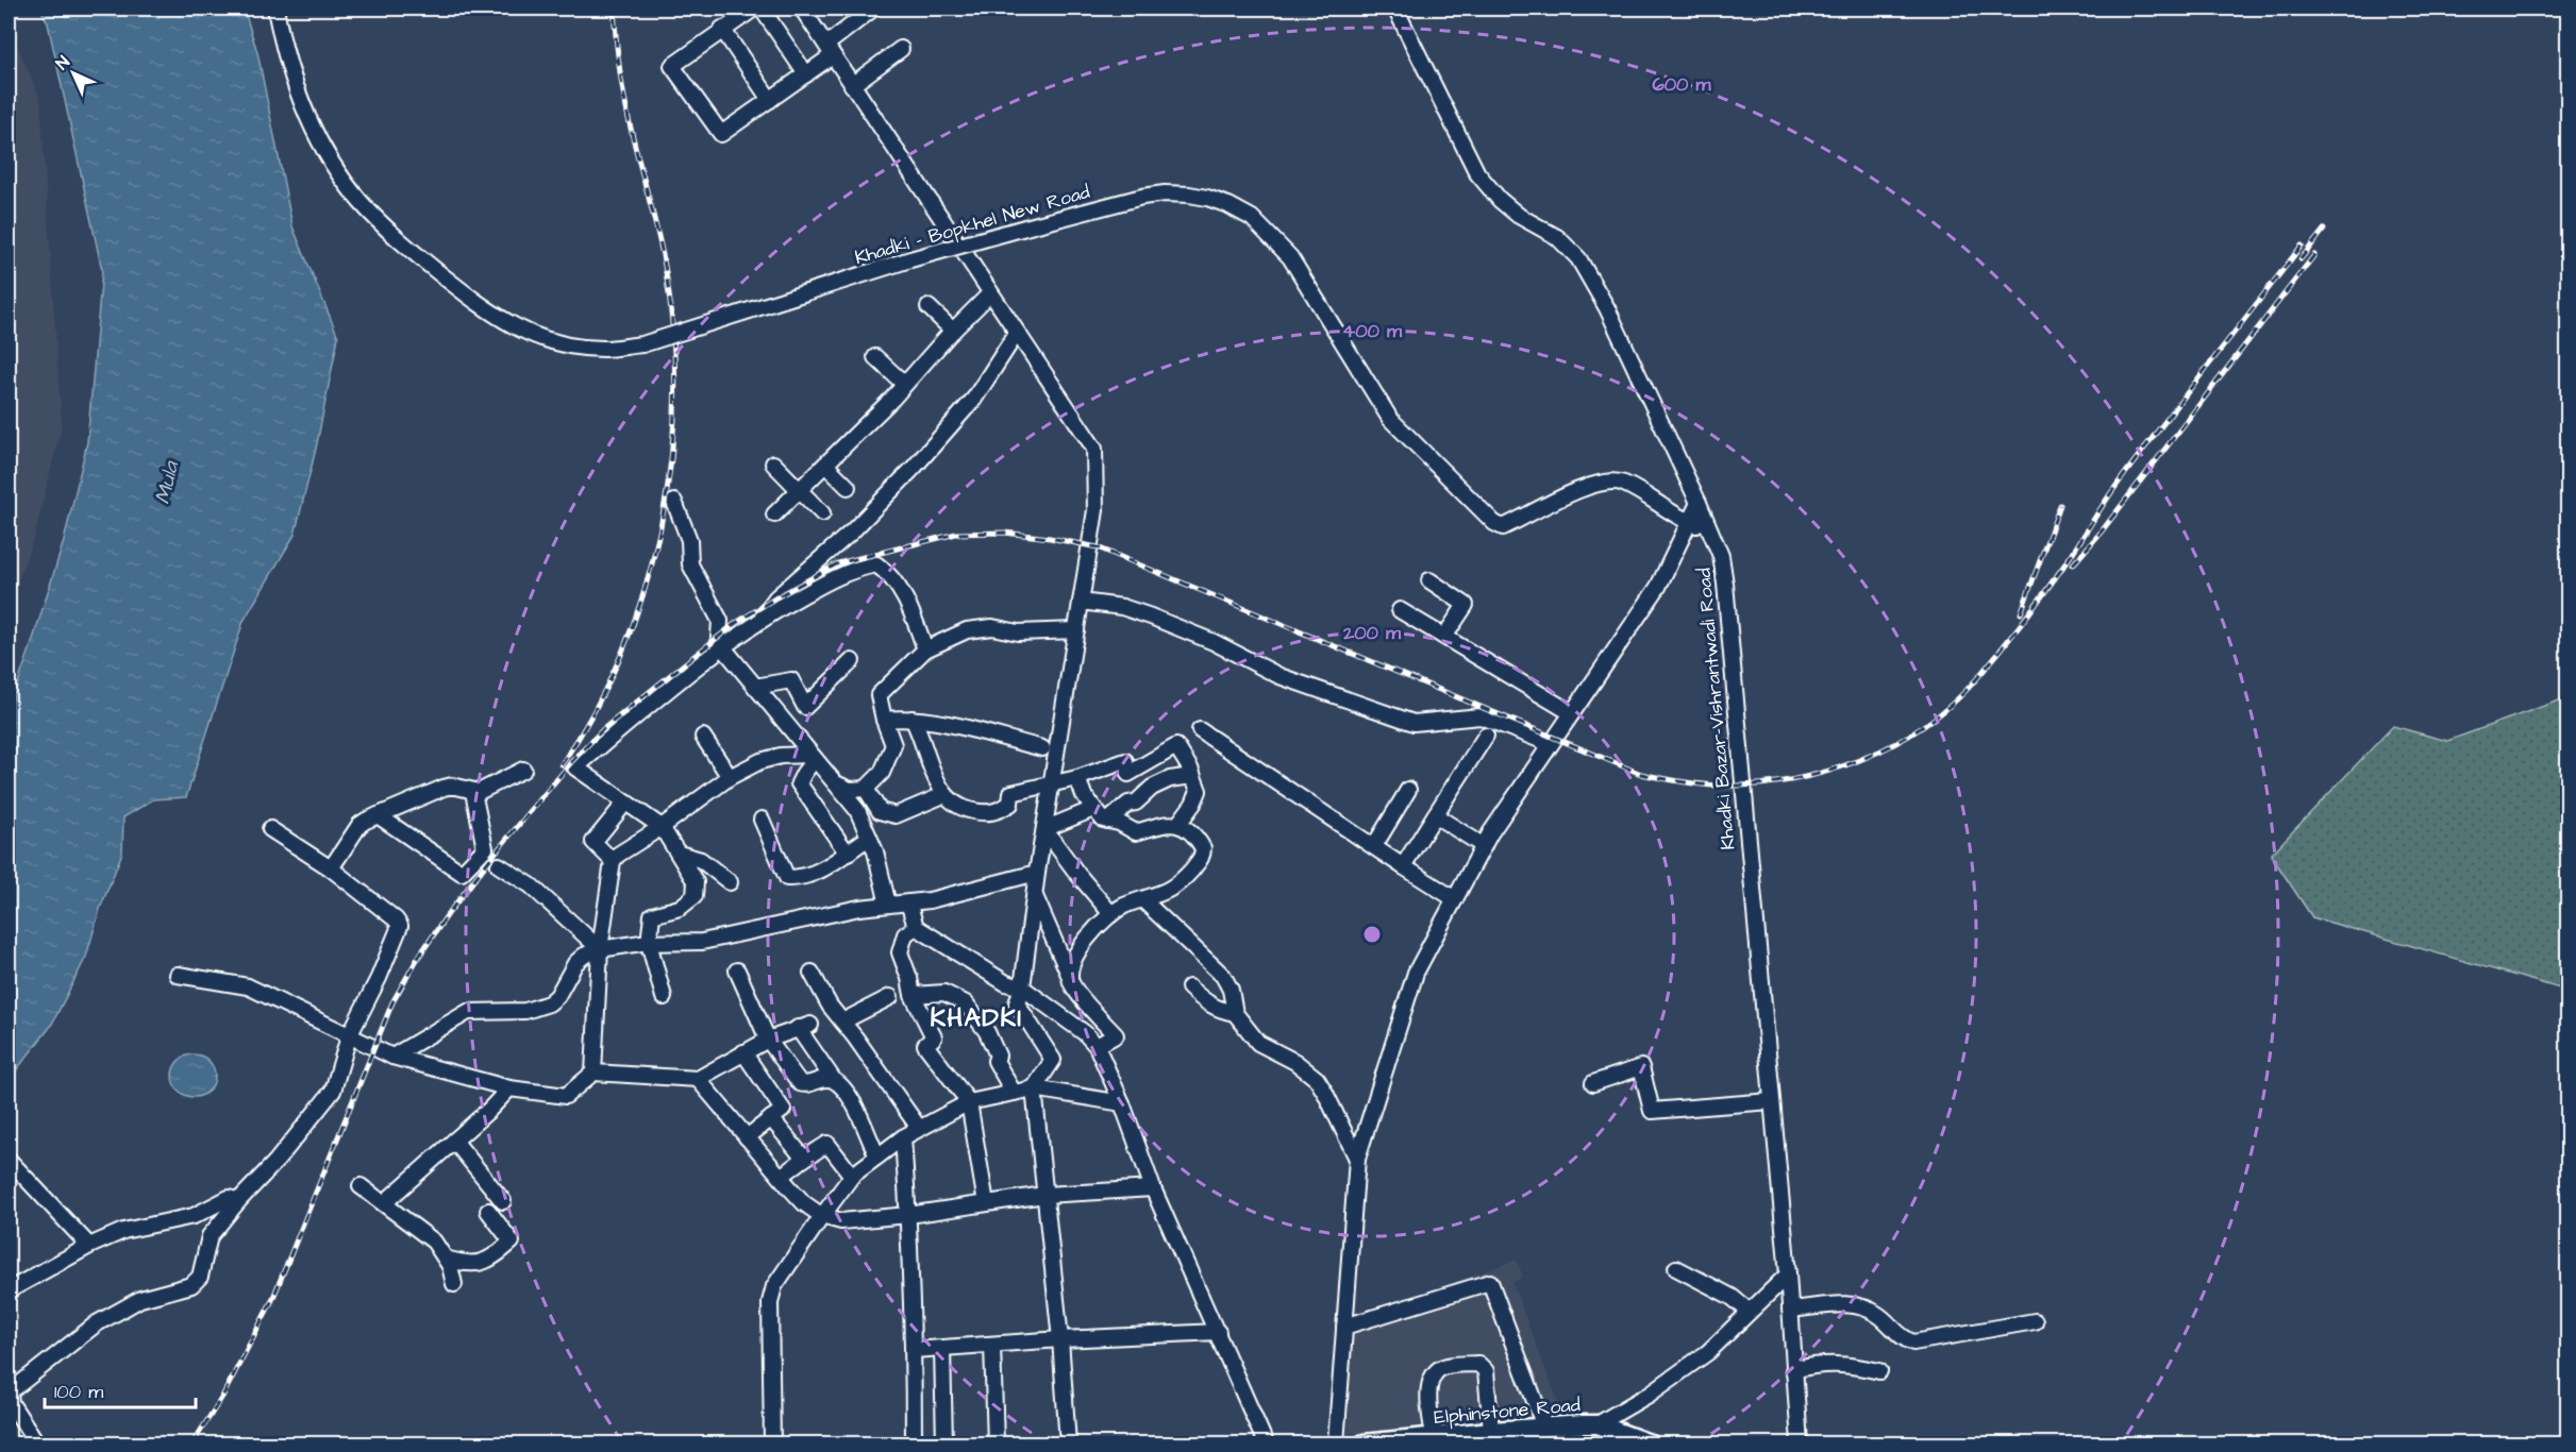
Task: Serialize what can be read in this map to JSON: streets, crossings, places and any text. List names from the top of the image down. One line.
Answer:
{"streets":{"main road":["Elphinstone Road"],"street":["Khadki - Bopkhel New Road","Khadki Bazar-Vishrantwadi Road"]},"districts":["KHADKI"],"water":["Mula"],"scale_bar":"100 m","north":"top left","rings":["600 m","400 m","200 m"]}
